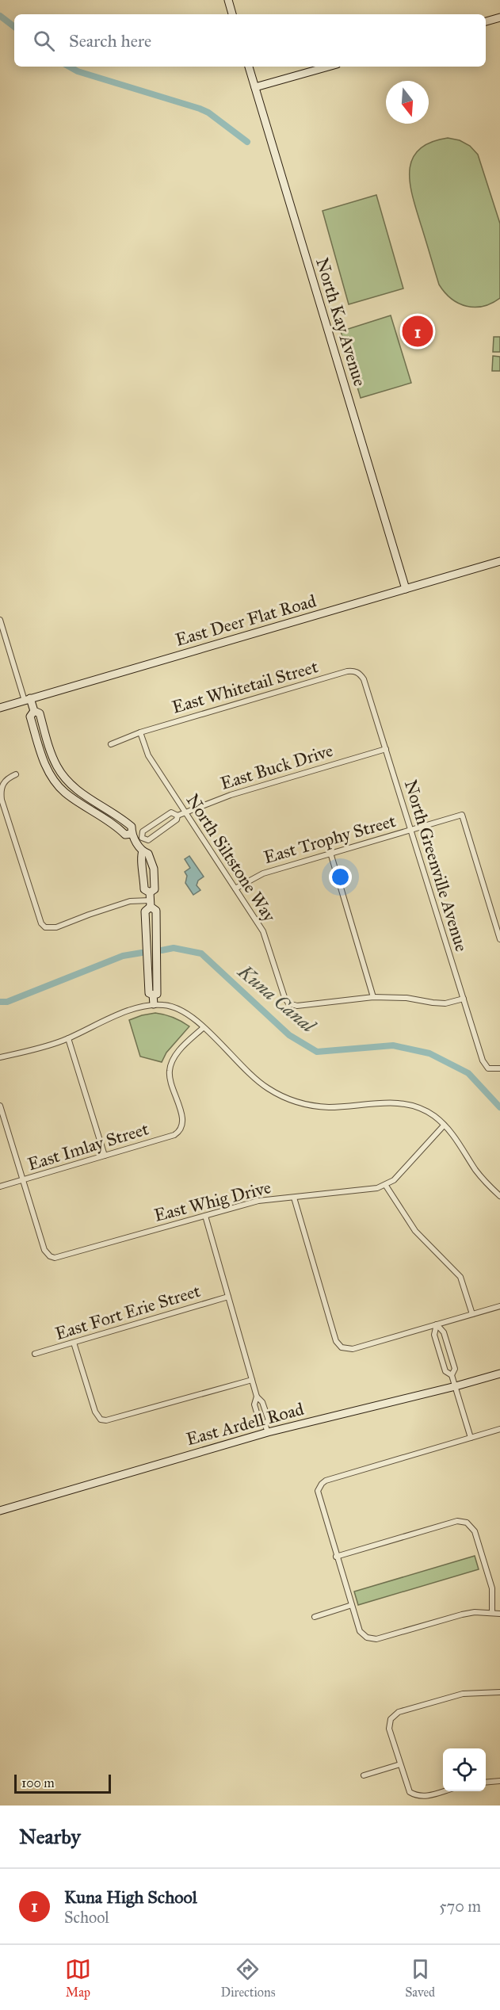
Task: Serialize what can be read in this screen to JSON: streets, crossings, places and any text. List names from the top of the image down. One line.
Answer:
{"streets":{"street":["North Kay Avenue","East Deer Flat Road","East Whitetail Street","East Buck Drive","East Trophy Street","North Siltstone Way","North Greenville Avenue","East Imlay Street","East Whig Drive","East Fort Erie Street","East Ardell Road"]},"crossings":[["North Kay Avenue","East Deer Flat Road"],["East Whitetail Street","North Siltstone Way"],["East Whitetail Street","North Greenville Avenue"],["East Buck Drive","North Siltstone Way"],["East Buck Drive","North Greenville Avenue"],["East Trophy Street","North Siltstone Way"],["East Trophy Street","North Greenville Avenue"],["East Imlay Street","East Whig Drive"]],"water":["Kuna Canal"],"scale_bar":"100 m","north":"bottom","page":{"search":"Search here","pins":"1","scale":"100 m","heading":"Nearby","list":[{"mark":"1","name":"Kuna High School","note":"School","value":"570 m"}],"nav":["Map","Directions","Saved"]}}
